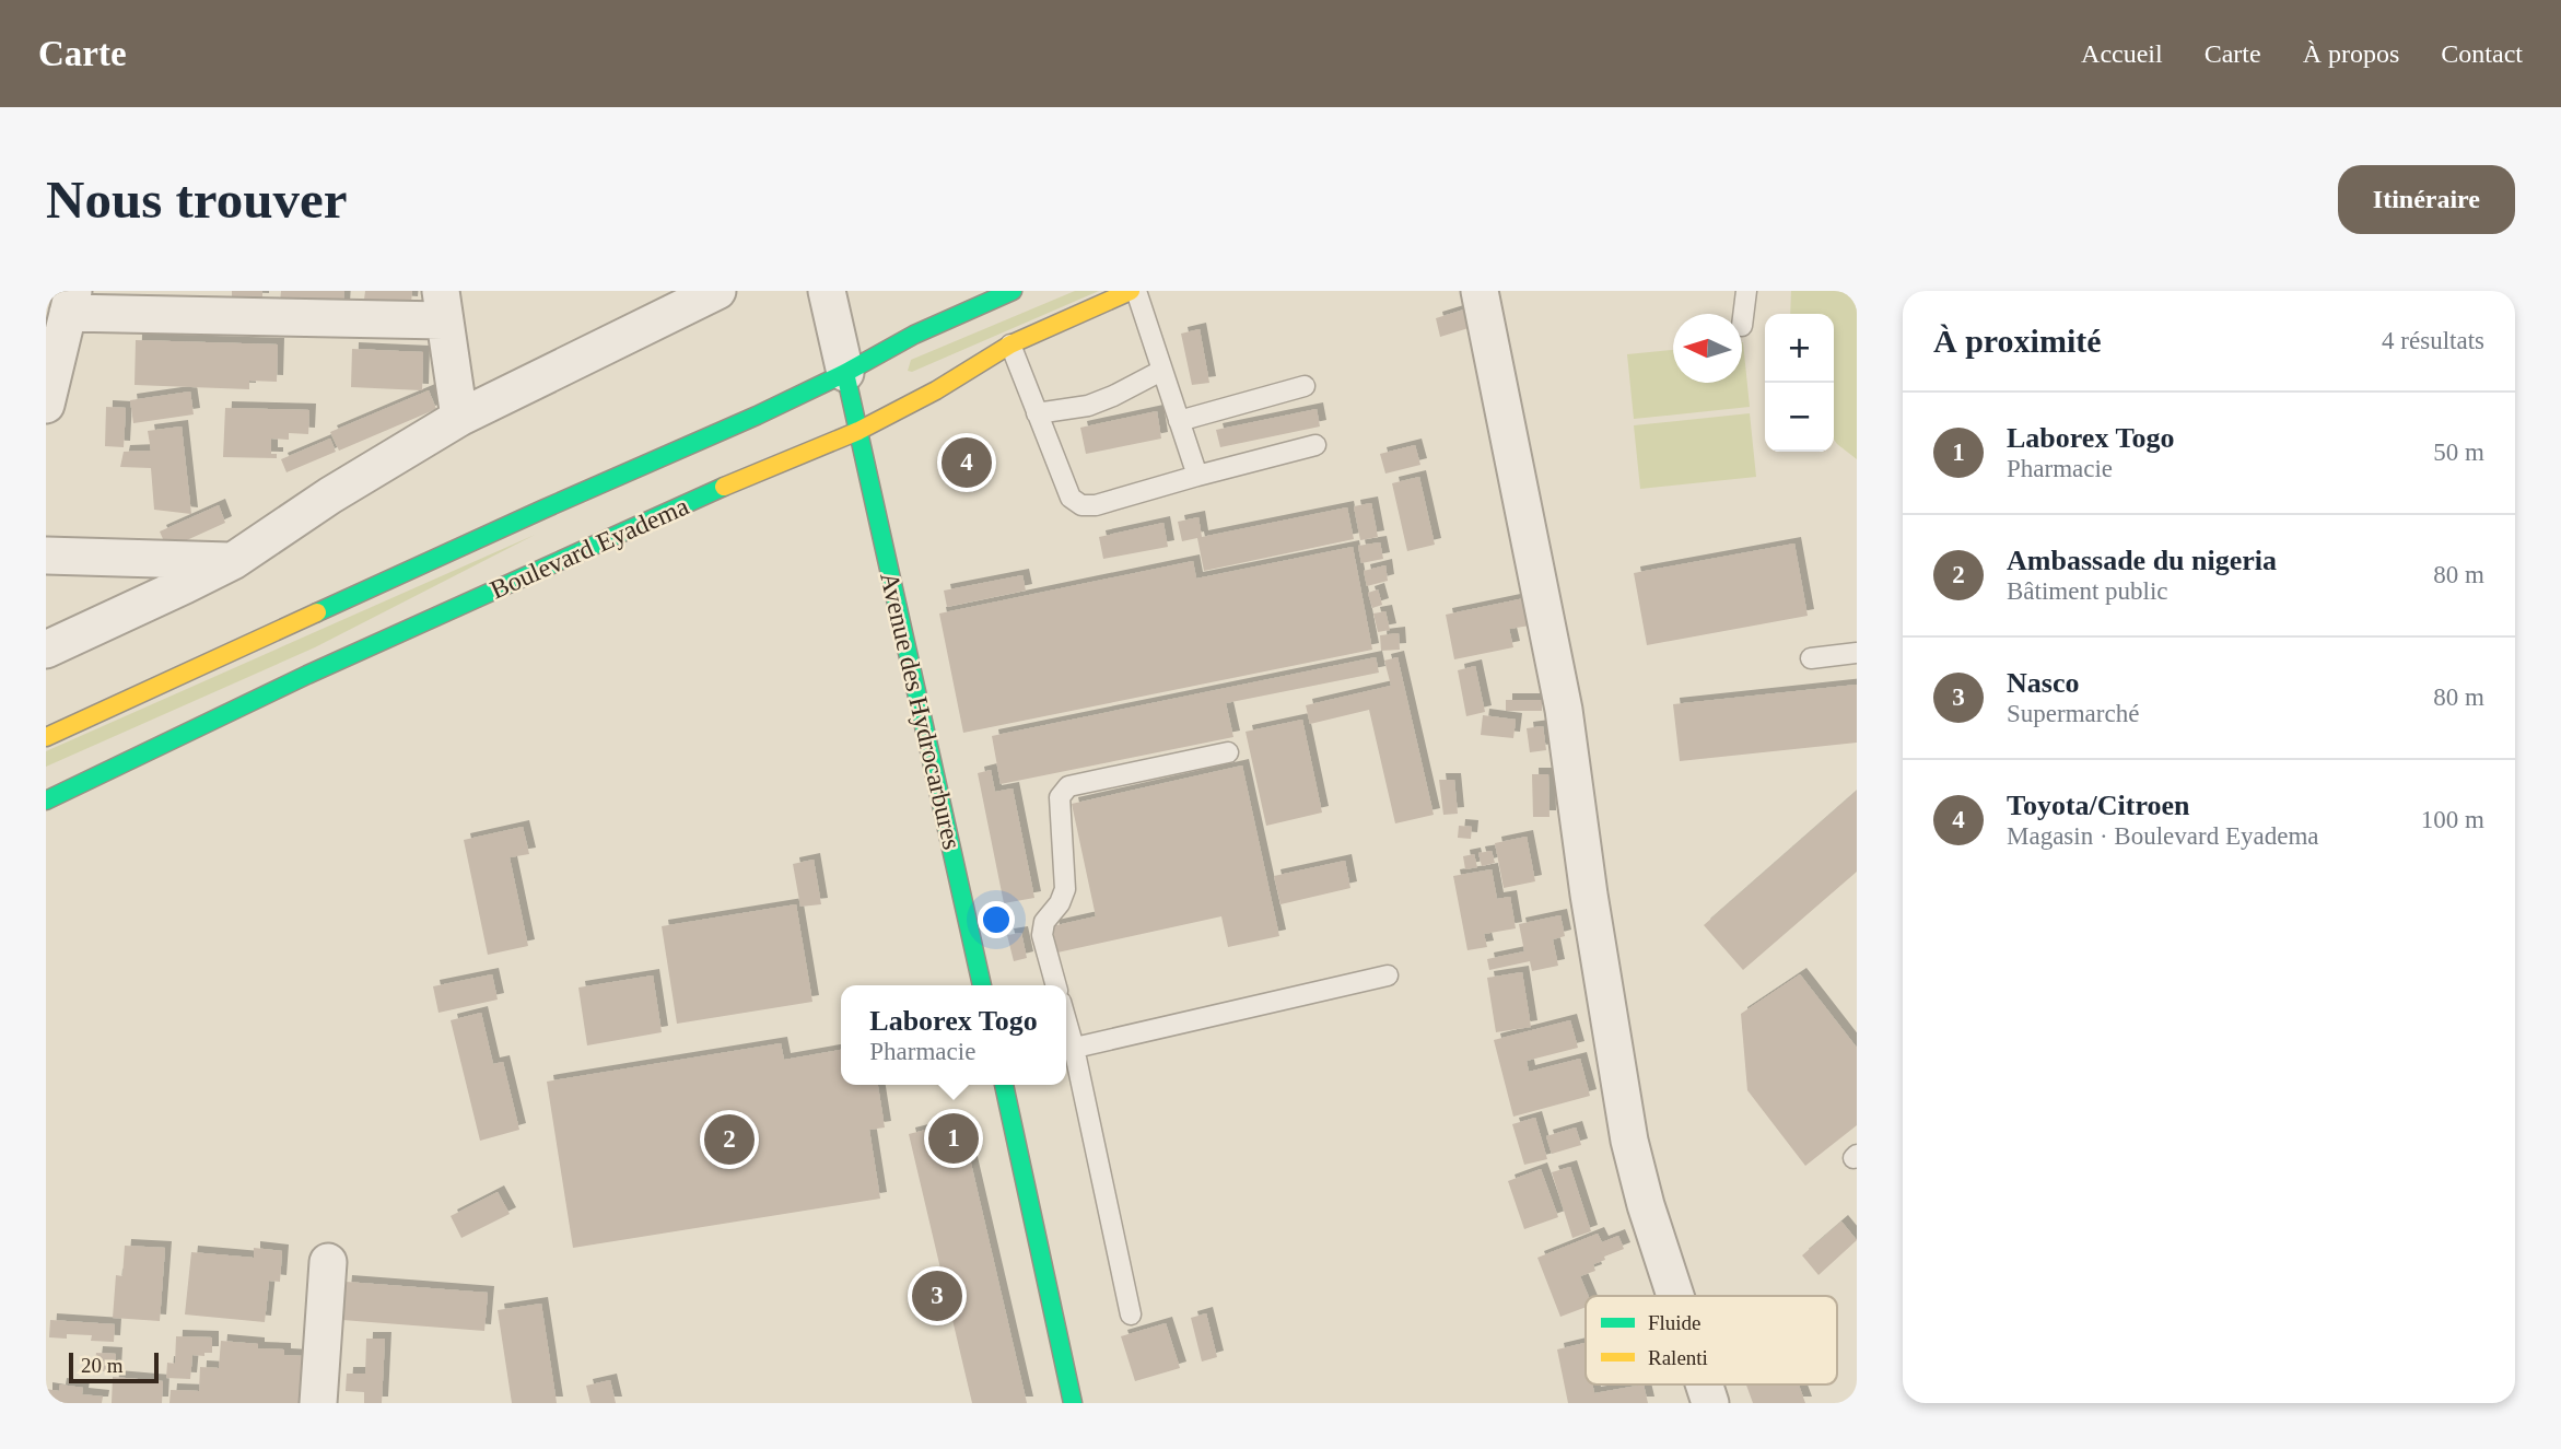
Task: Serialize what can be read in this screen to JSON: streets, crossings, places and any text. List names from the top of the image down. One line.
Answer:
{"streets":{"main road":["Boulevard Eyadema","Avenue des Hydrocarbures"]},"crossings":[["Boulevard Eyadema","Avenue des Hydrocarbures"]],"legend":["Fluide","Ralenti"],"scale_bar":"20 m","north":"left","page":{"header":"Carte","nav":["Accueil","Carte","À propos","Contact"],"buttons":"Itinéraire","title":"Nous trouver","heading":["À proximité","4 résultats"],"map_buttons":["+","−"],"list":[{"mark":"1","name":"Laborex Togo","note":"Pharmacie","value":"50 m"},{"mark":"2","name":"Ambassade du nigeria","note":"Bâtiment public","value":"80 m"},{"mark":"3","name":"Nasco","note":"Supermarché","value":"80 m"},{"mark":"4","name":"Toyota/Citroen","note":"Magasin · Boulevard Eyadema","value":"100 m"}],"pins":["4","1","2","3"],"popup":["Laborex Togo","Pharmacie"],"scale":"20 m"}}
